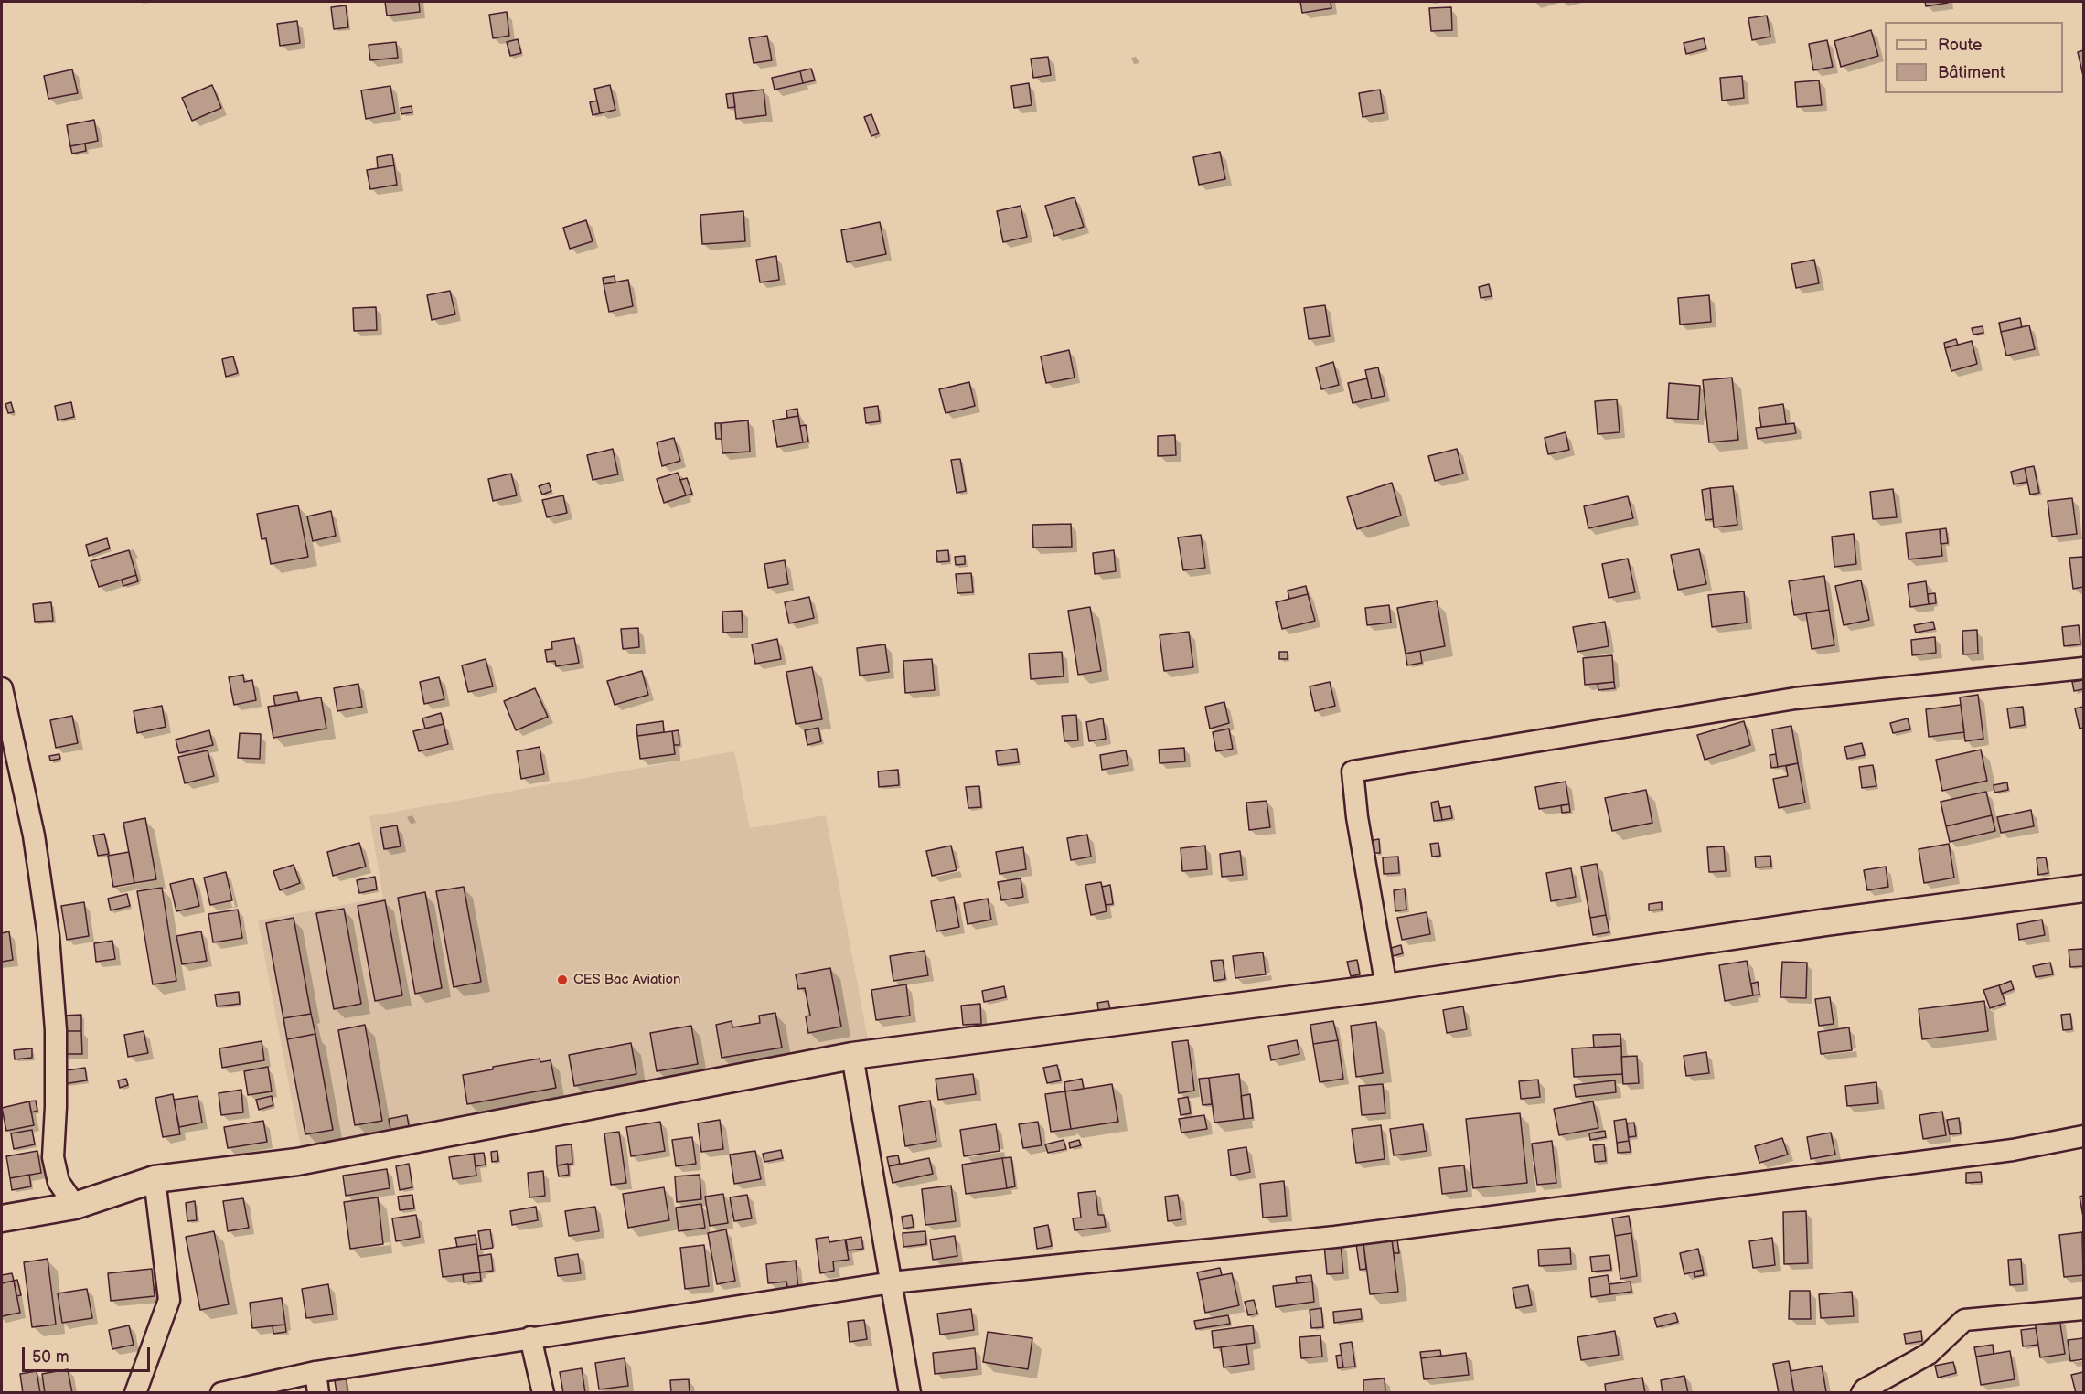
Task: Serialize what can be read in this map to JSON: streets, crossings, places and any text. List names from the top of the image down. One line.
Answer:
{"places":["CES Bac Aviation"],"legend":["Route","Bâtiment"],"scale_bar":"50 m"}
